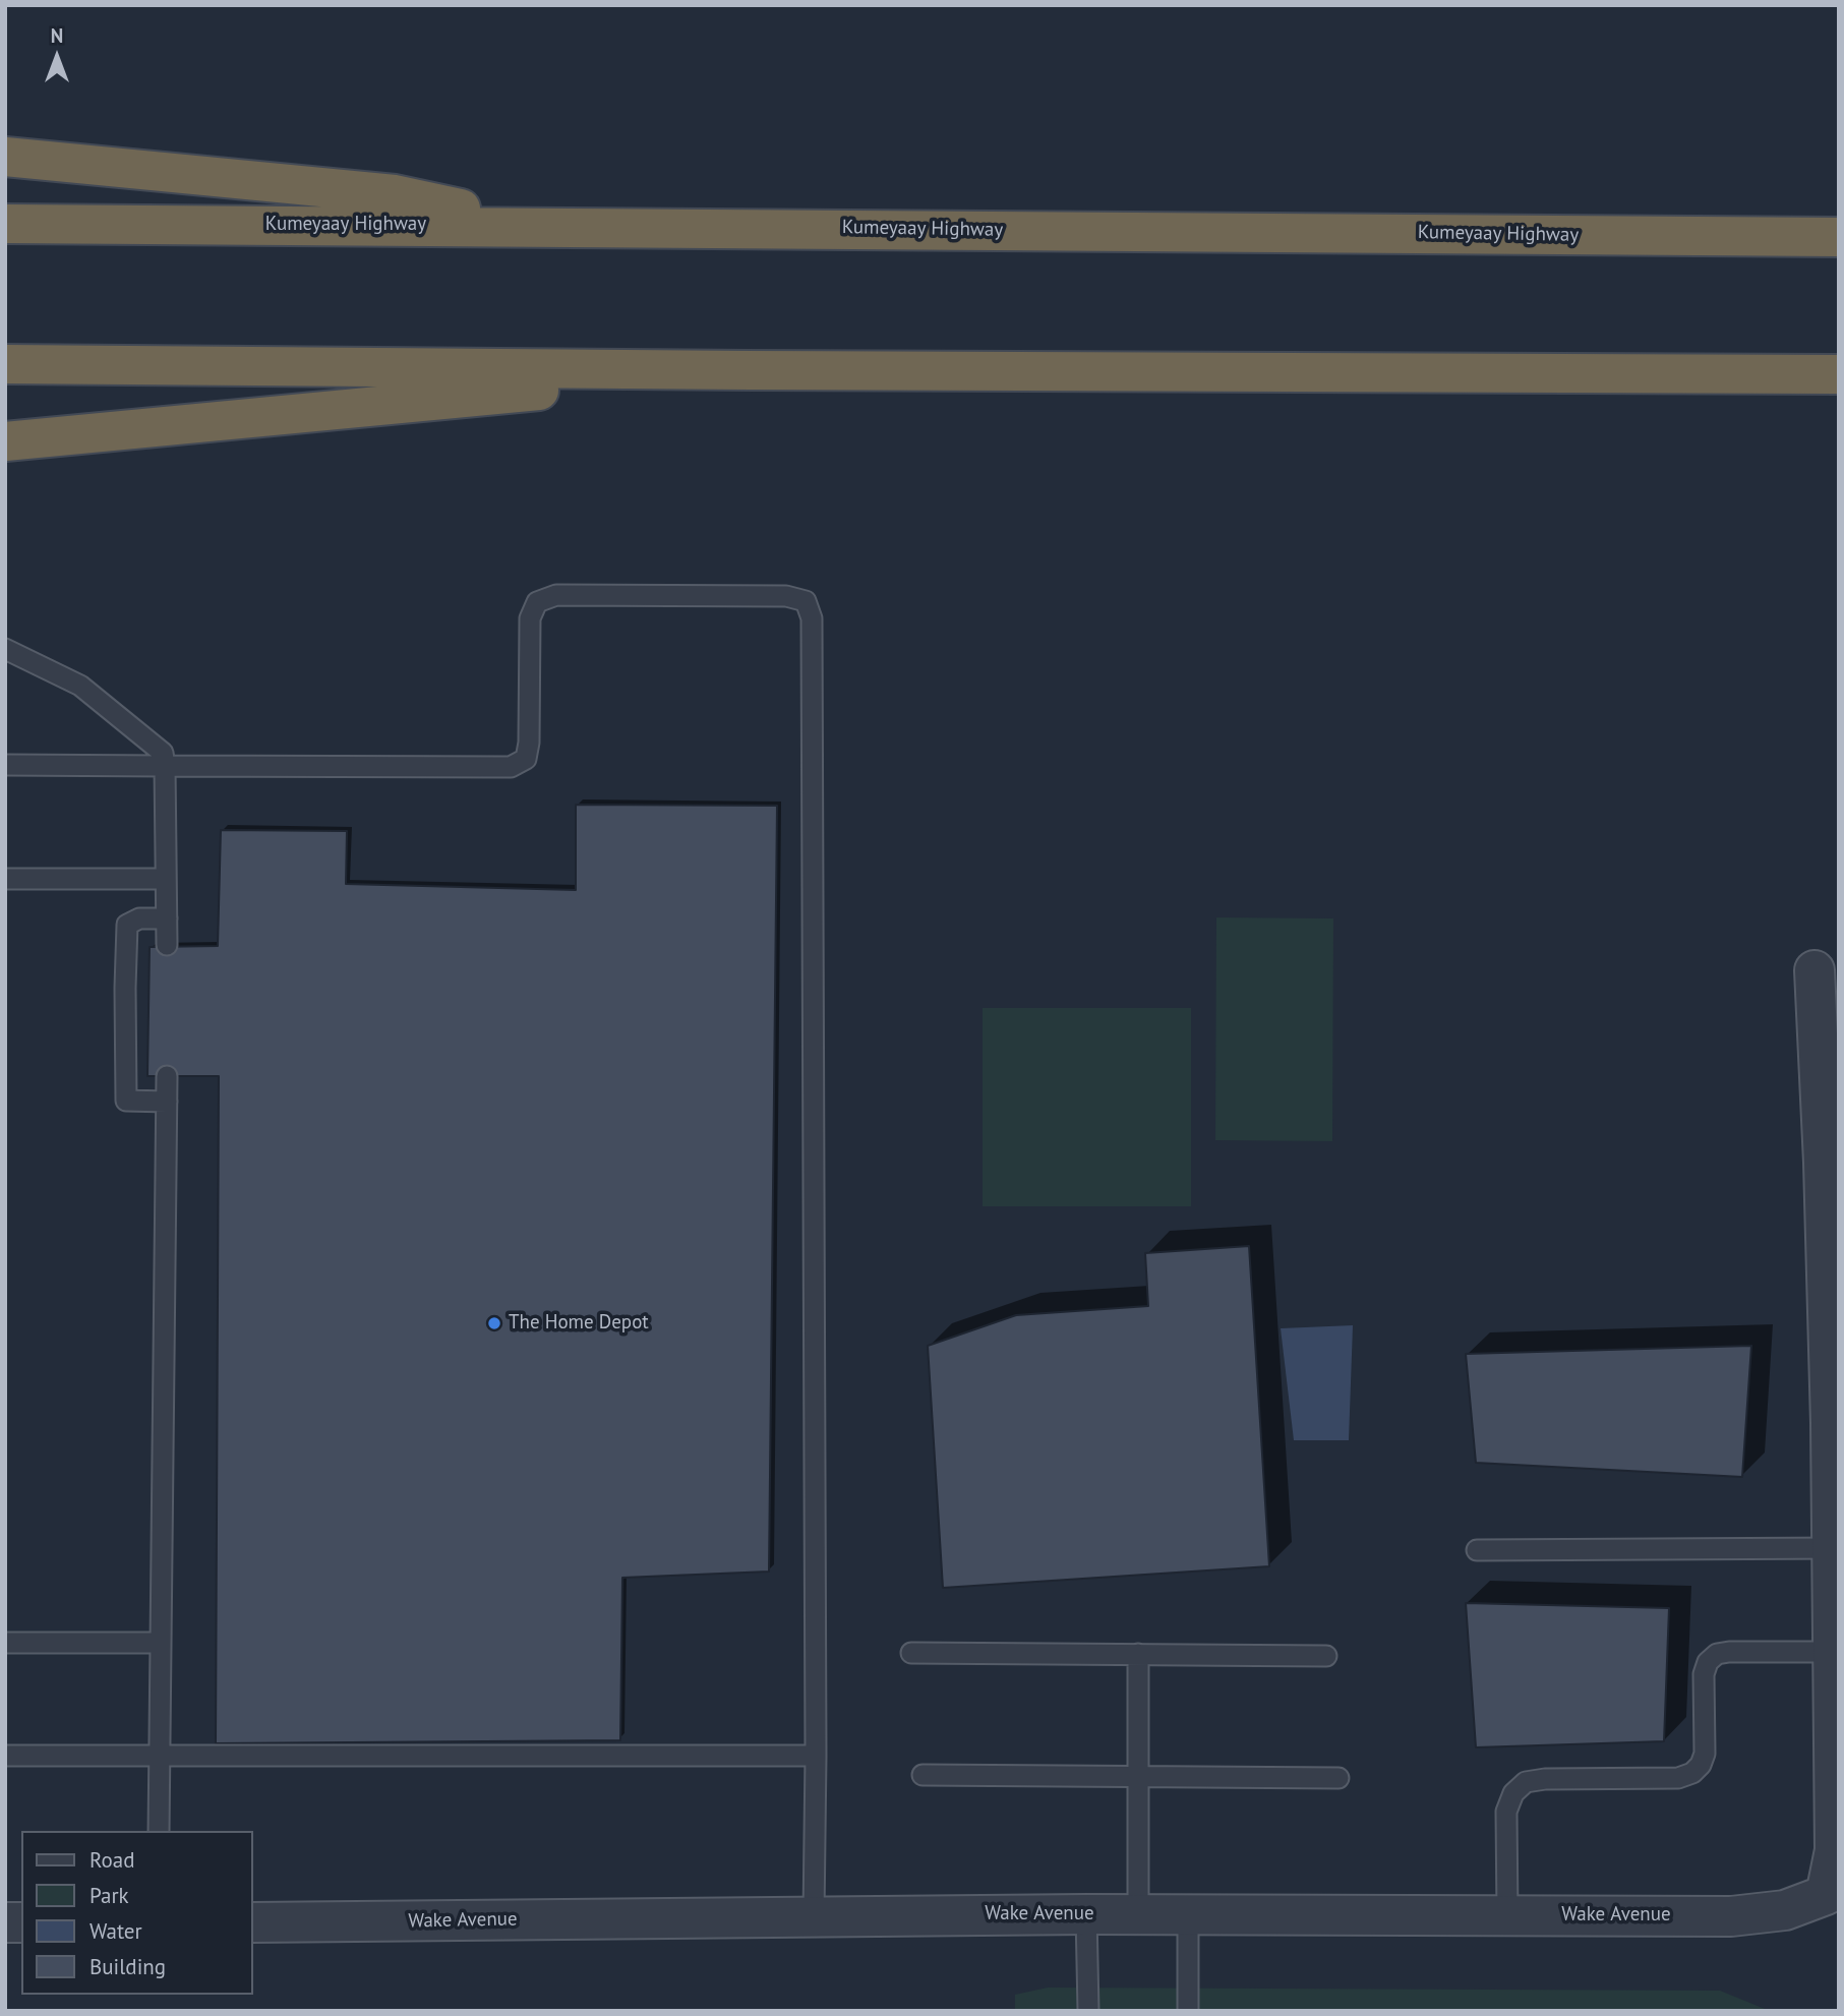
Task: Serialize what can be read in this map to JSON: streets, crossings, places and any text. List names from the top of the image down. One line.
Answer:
{"streets":{"highway":["Kumeyaay Highway"],"street":["Wake Avenue"]},"places":["The Home Depot"],"legend":["Road","Park","Water","Building"],"north":"top"}
